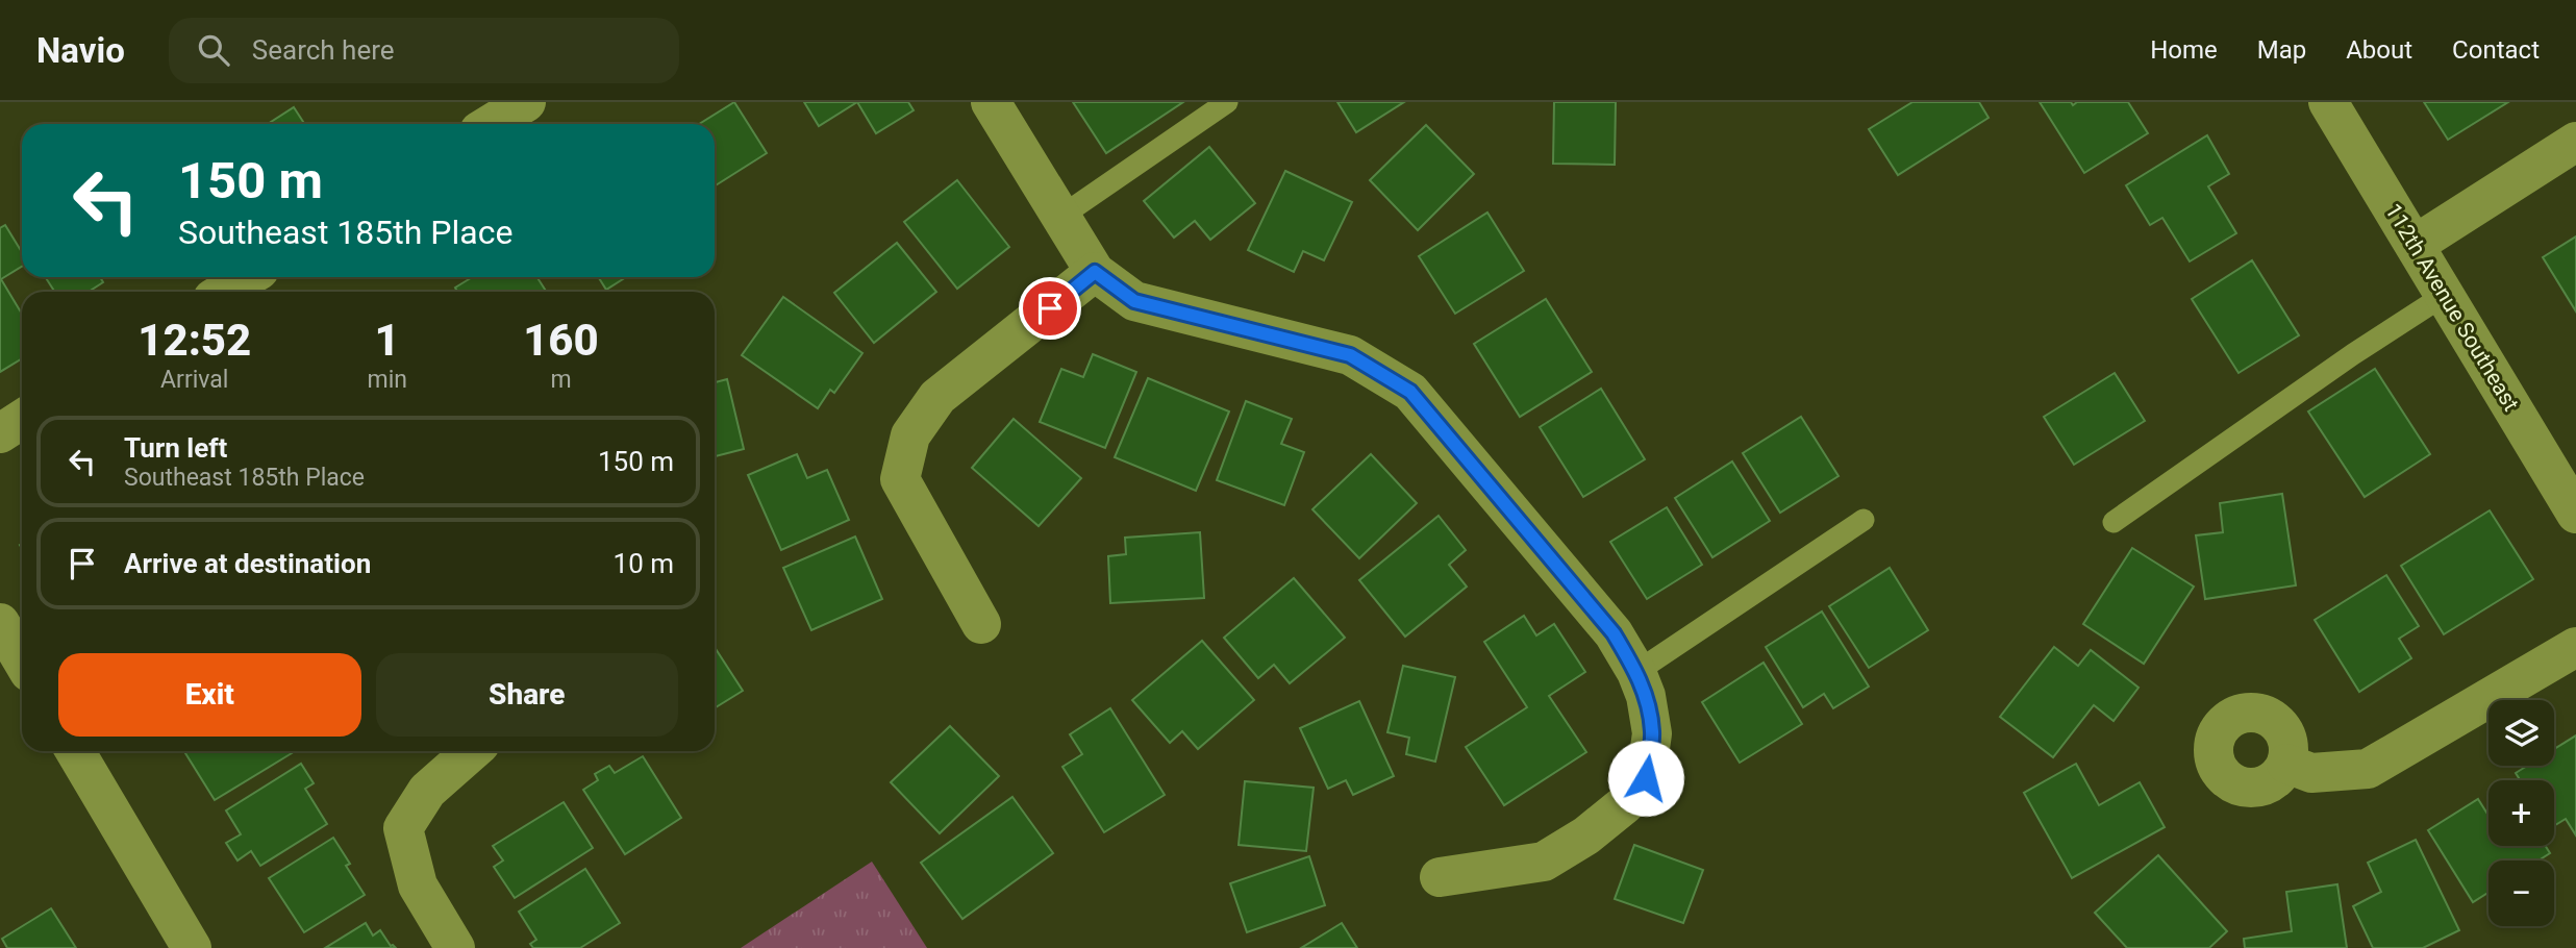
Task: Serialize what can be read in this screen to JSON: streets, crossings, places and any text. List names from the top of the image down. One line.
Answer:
{"streets":{"street":["112th Avenue Southeast"]},"page":{"header":"Navio","search":"Search here","nav":["Home","Map","About","Contact"],"turn":["150 m","Southeast 185th Place"],"eta":["12:52","Arrival","1","min","160","m"],"list":[{"name":"Turn left","note":"Southeast 185th Place","value":"150 m"},{"name":"Arrive at destination","value":"10 m"}],"buttons":["Exit","Share"],"map_buttons":["+","−"]}}
